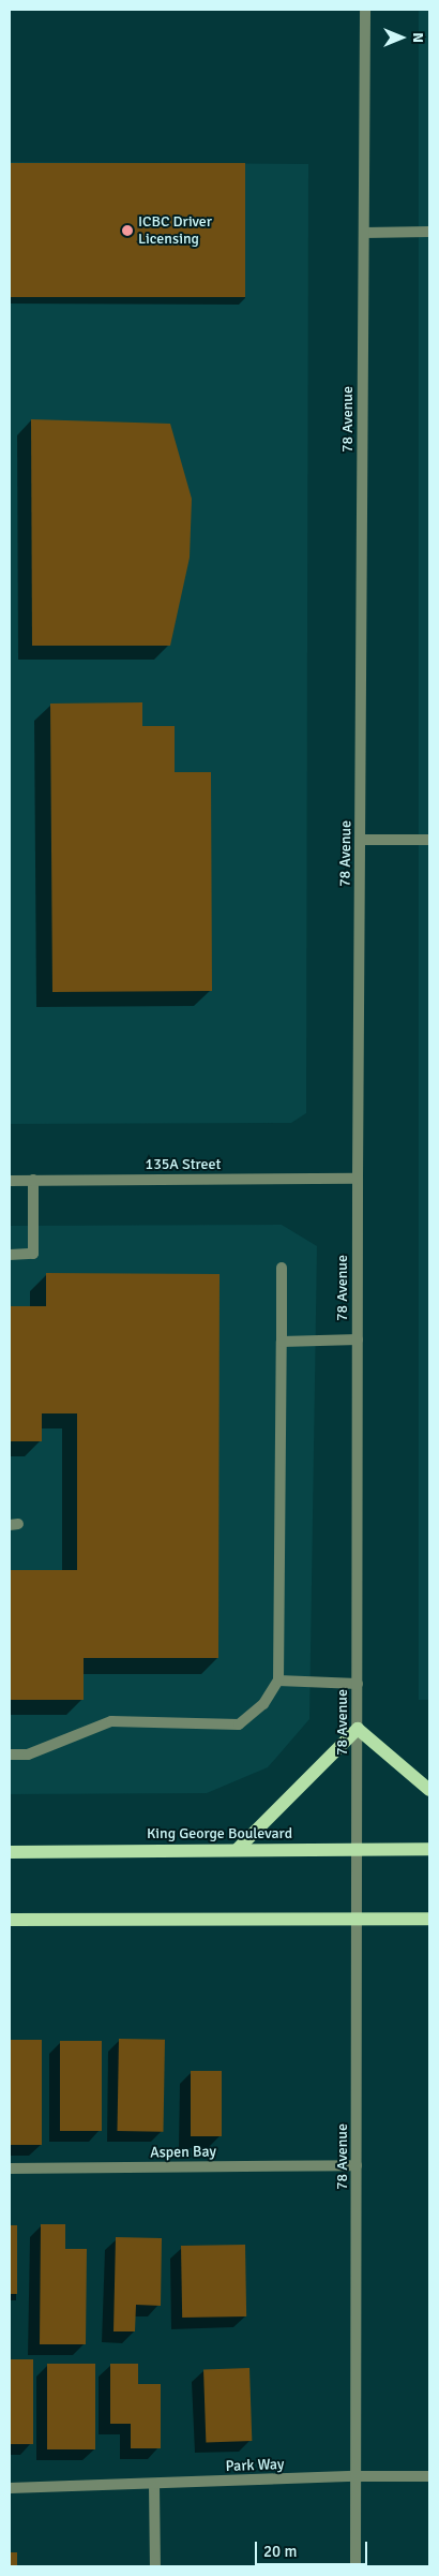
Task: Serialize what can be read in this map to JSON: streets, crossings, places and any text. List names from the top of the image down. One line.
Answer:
{"streets":{"main road":["King George Boulevard"],"street":["78 Avenue","135A Street","Aspen Bay","Park Way"]},"crossings":[["78 Avenue","135A Street"],["78 Avenue","King George Boulevard"],["78 Avenue","Aspen Bay"],["78 Avenue","Park Way"]],"places":["ICBC Driver Licensing"],"scale_bar":"20 m","north":"right"}
